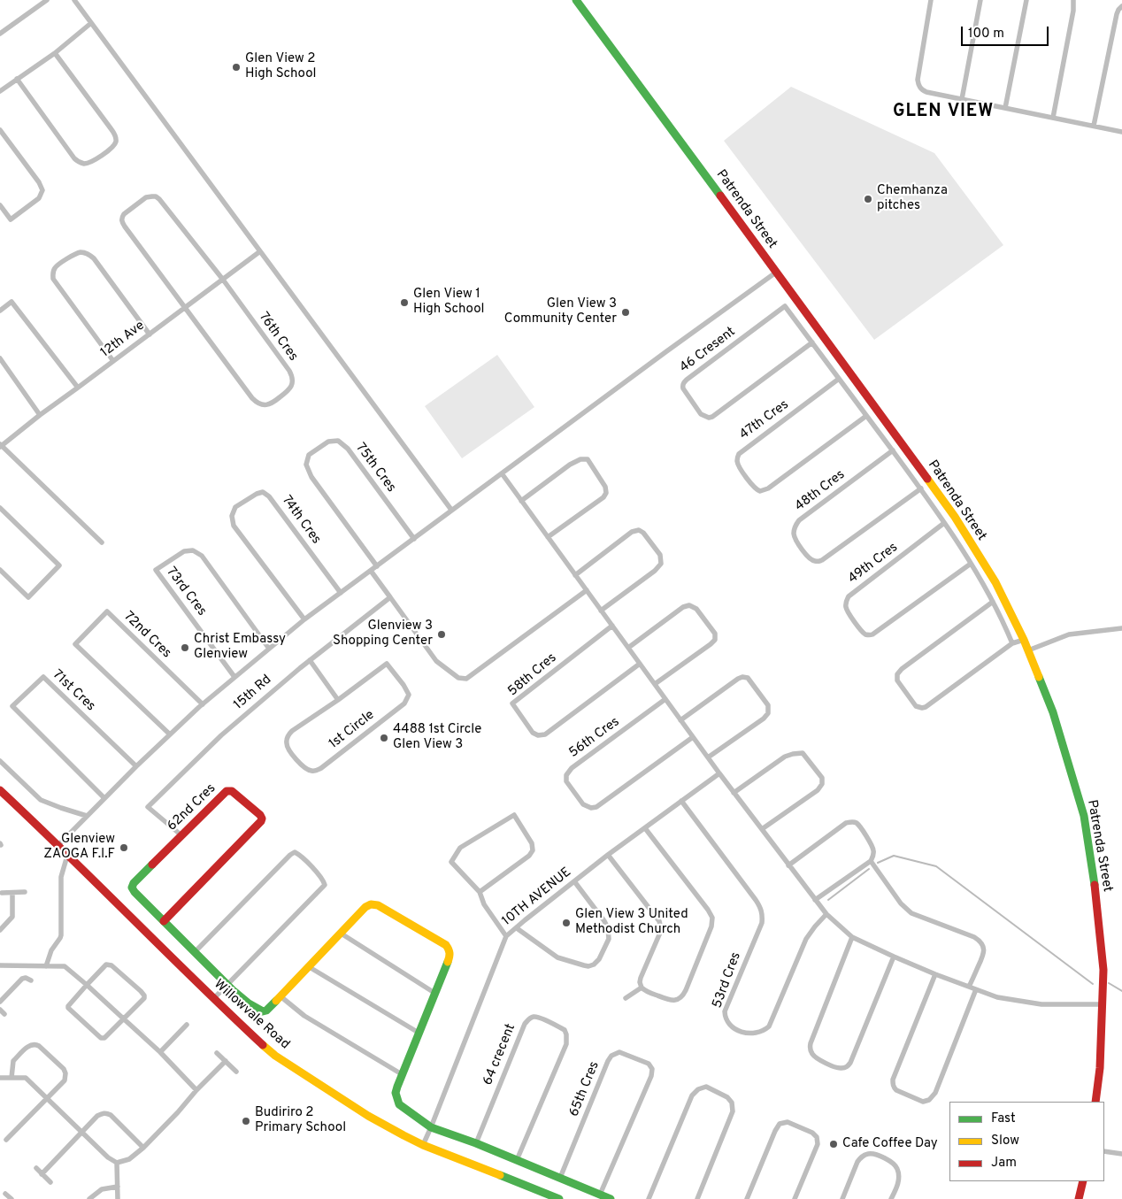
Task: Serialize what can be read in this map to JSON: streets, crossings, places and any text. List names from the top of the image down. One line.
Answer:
{"streets":{"street":["Patrenda Street","76th Cres","12th Ave","46 Cresent","47th Cres","75th Cres","48th Cres","74th Cres","49th Cres","73rd Cres","72nd Cres","58th Cres","71st Cres","15th Rd","1st Circle","56th Cres","62nd Cres","10TH AVENUE","53rd Cres","Willowvale Road","64 crecent","65th Cres"]},"crossings":[["76th Cres","12th Ave"],["15th Rd","62nd Cres"],["10TH AVENUE","53rd Cres"],["10TH AVENUE","Willowvale Road"]],"districts":["GLEN VIEW"],"places":["Glen View 2 High School","Chemhanza pitches","Glen View 1 High School","Glen View 3 Community Center","Glenview 3 Shopping Center","Christ Embassy Glenview","4488 1st Circle Glen View 3","Glenview ZAOGA F.I.F","Glen View 3 United Methodist Church","Budiriro 2 Primary School","Cafe Coffee Day"],"legend":["Fast","Slow","Jam"],"scale_bar":"100 m"}
